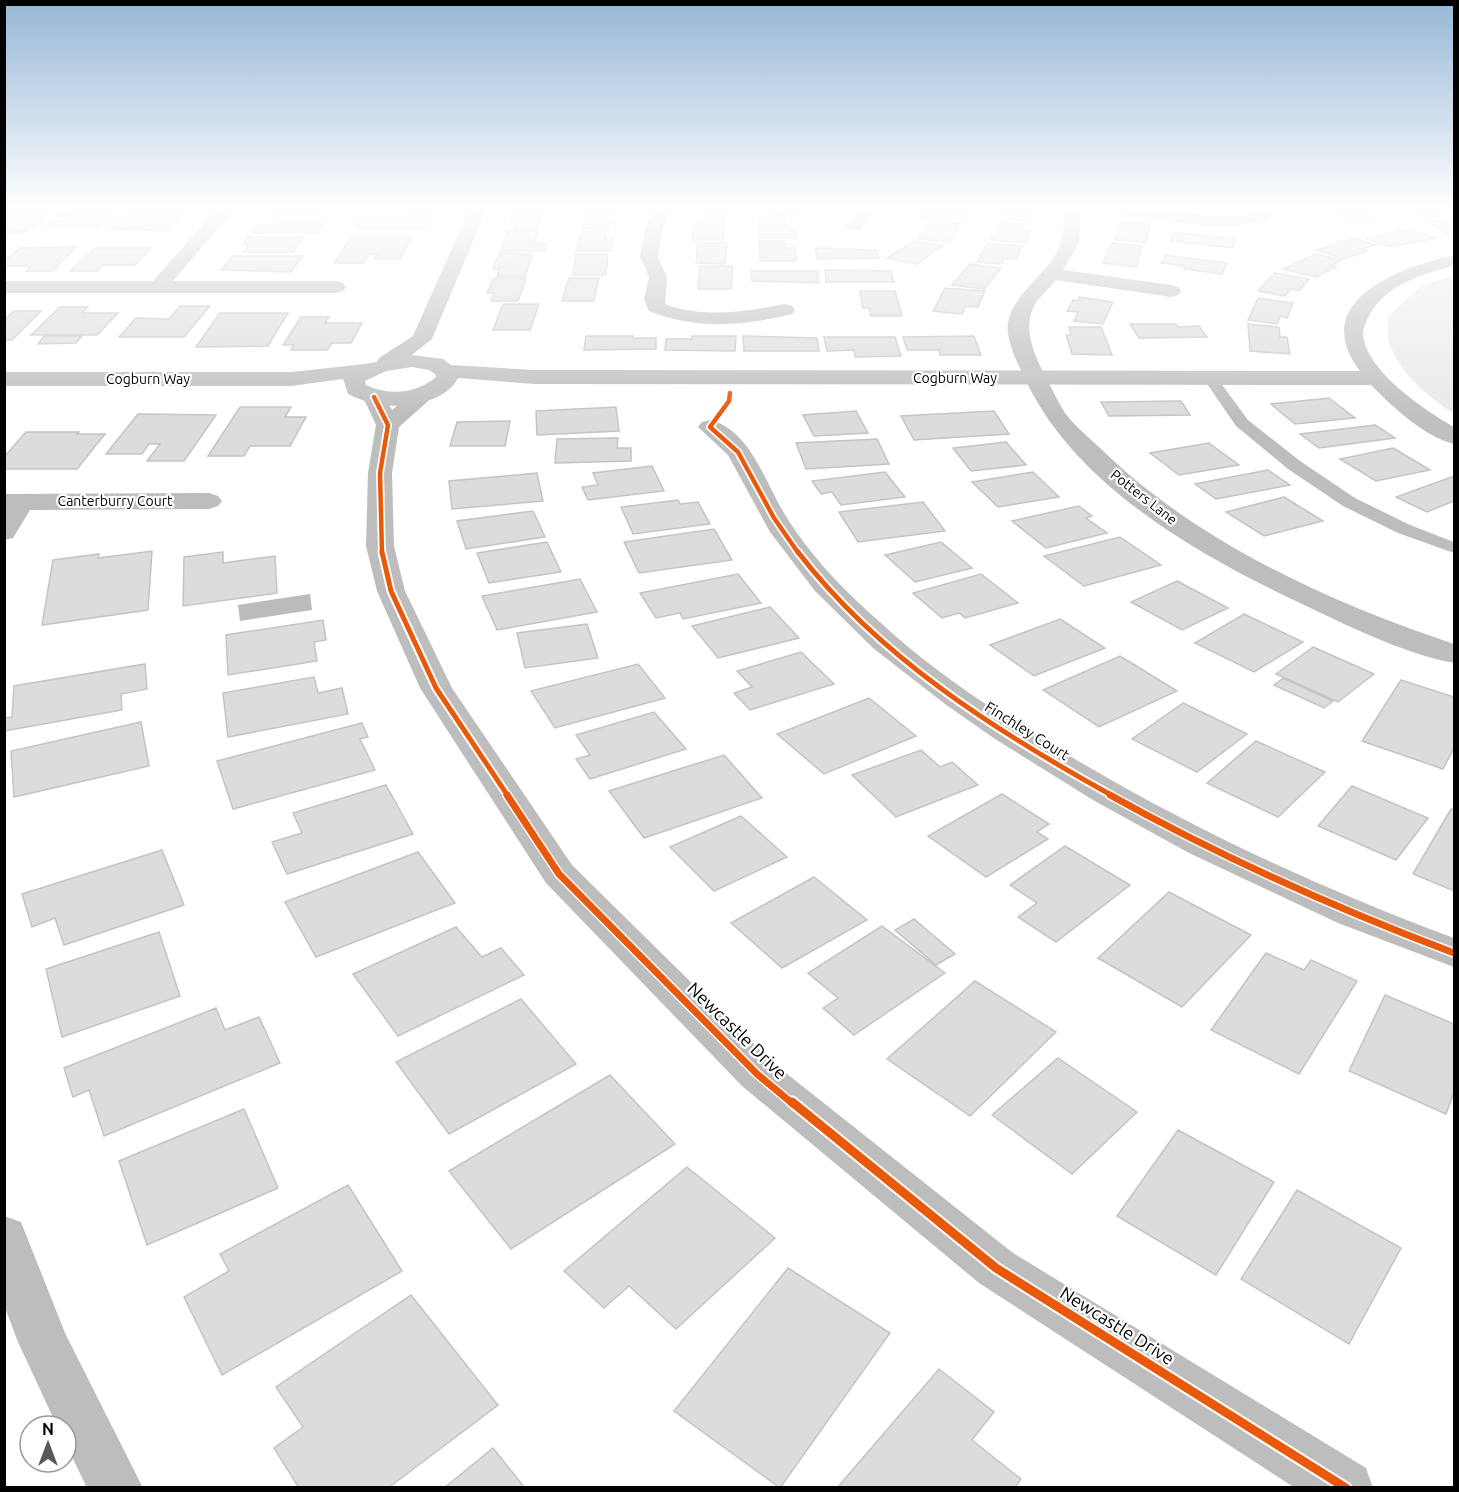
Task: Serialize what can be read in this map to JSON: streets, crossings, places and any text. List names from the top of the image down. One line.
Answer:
{"streets":{"street":["Cogburn Way","Potters Lane","Canterburry Court","Finchley Court","Newcastle Drive"]},"crossings":[["Cogburn Way","Potters Lane"],["Cogburn Way","Newcastle Drive"]],"north":"top"}
